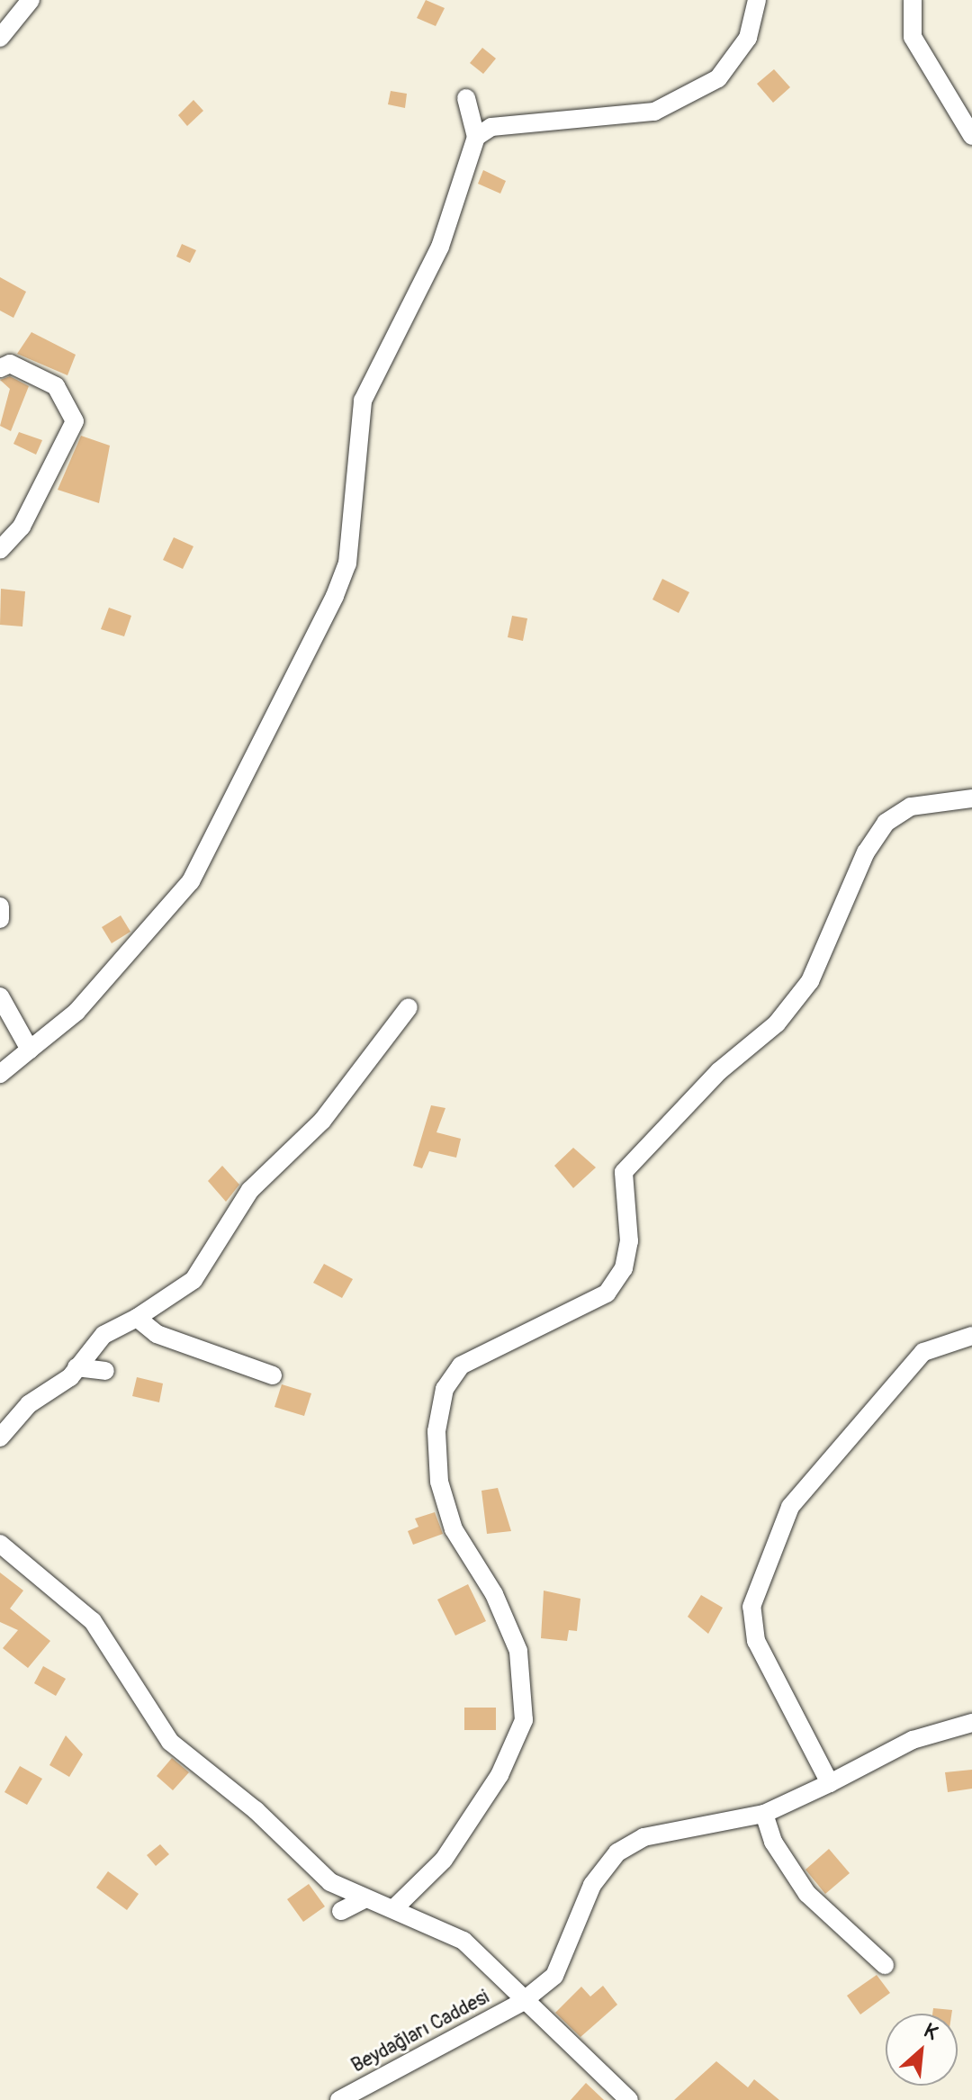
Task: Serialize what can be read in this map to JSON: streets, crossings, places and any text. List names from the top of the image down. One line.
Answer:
{"streets":{"street":["Beydağları Caddesi"]},"north":"top right"}
